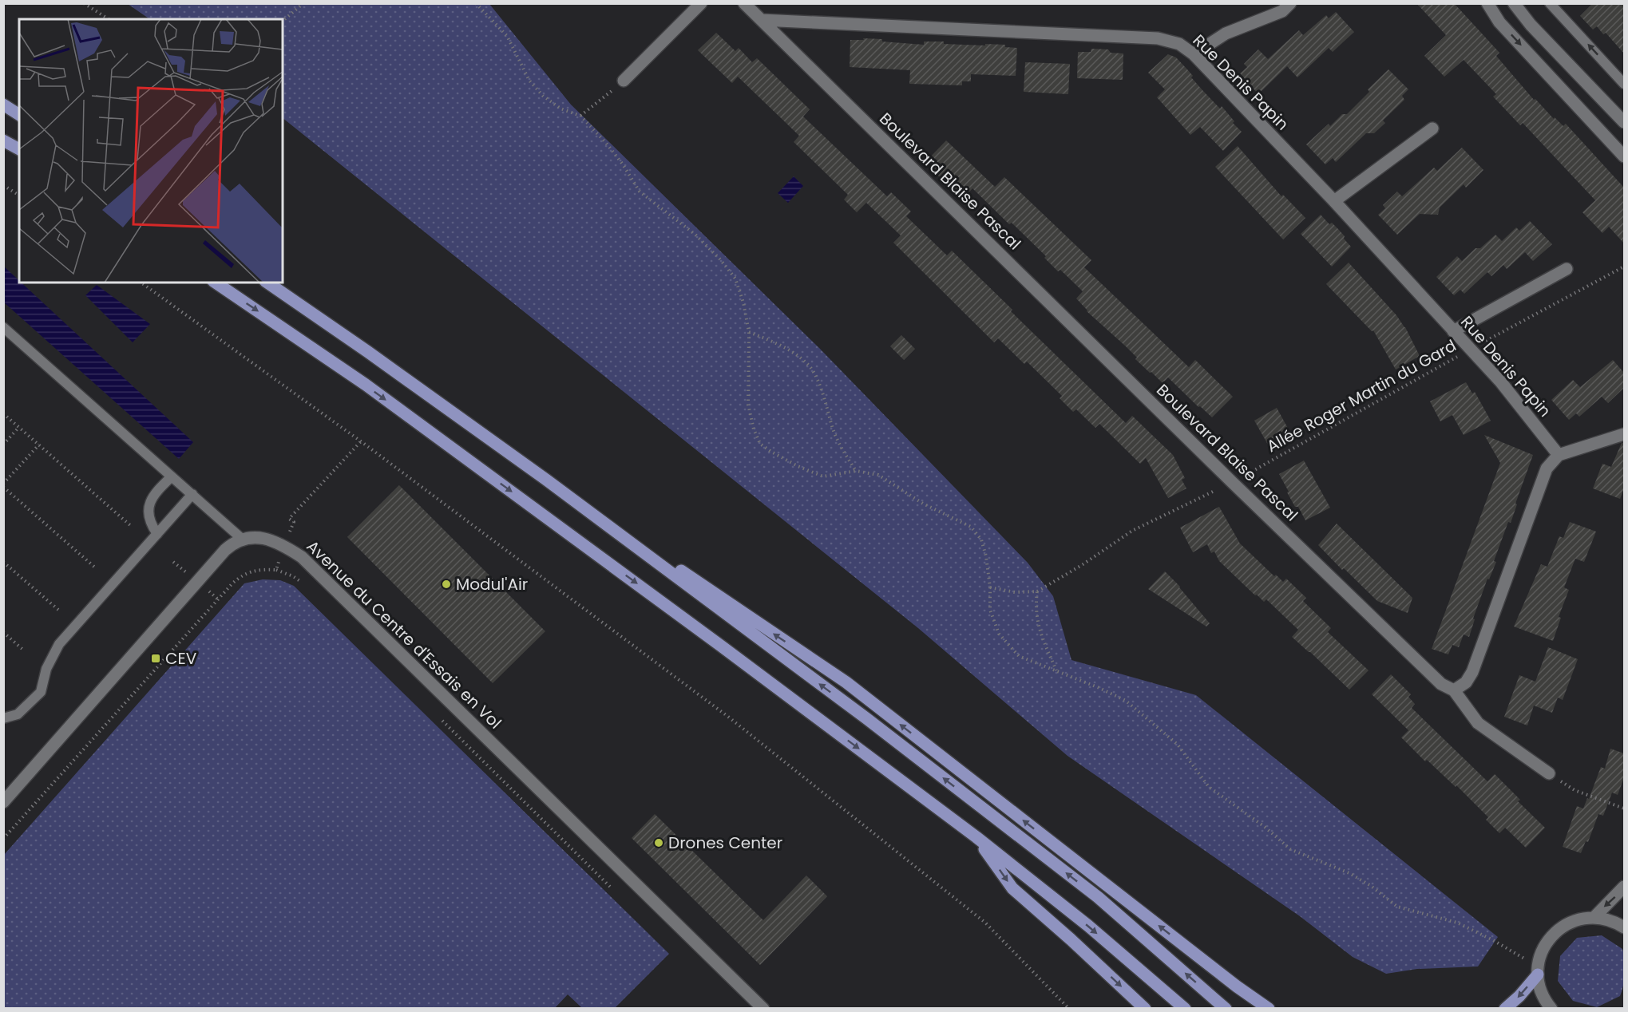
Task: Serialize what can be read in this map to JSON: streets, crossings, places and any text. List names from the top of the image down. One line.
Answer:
{"streets":{"street":["Rue Denis Papin","Boulevard Blaise Pascal","Avenue du Centre d'Essais en Vol"],"path":["Allée Roger Martin du Gard"]},"crossings":[["Rue Denis Papin","Boulevard Blaise Pascal"],["Rue Denis Papin","Allée Roger Martin du Gard"],["Boulevard Blaise Pascal","Allée Roger Martin du Gard"]],"places":{"other":["Modul'Air","Drones Center"],"transit":["CEV"]}}
